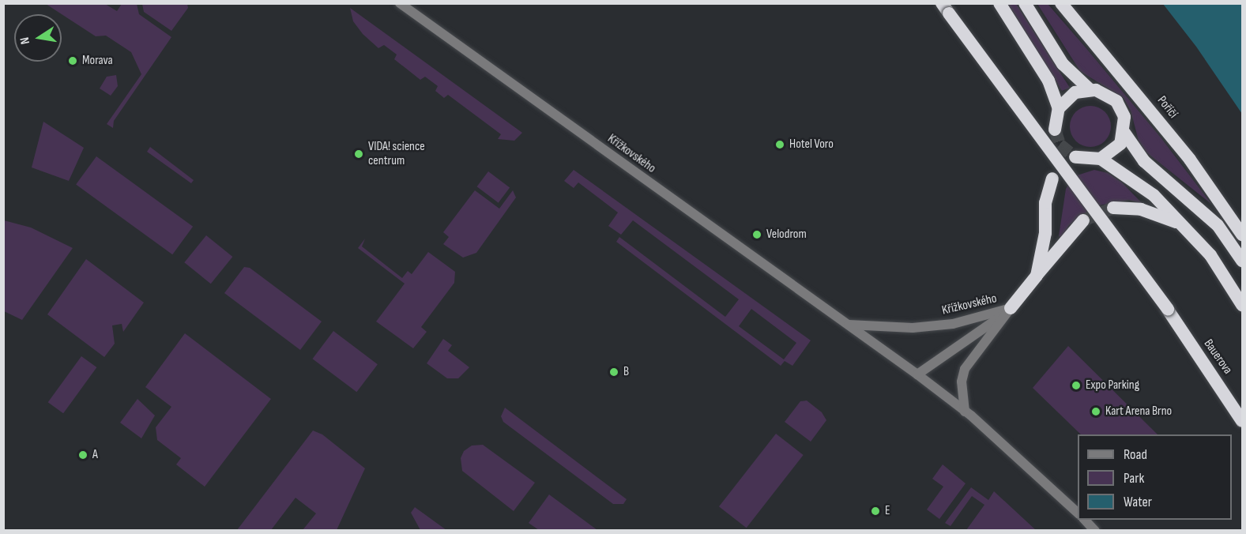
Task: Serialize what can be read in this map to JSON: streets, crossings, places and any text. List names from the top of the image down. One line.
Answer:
{"streets":{"highway":["Poříčí","Bauerova"],"street":["Křížkovského"]},"places":["Morava","Hotel Voro","VIDA! science centrum","Velodrom","B","Expo Parking","Kart Arena Brno","A","E"],"legend":["Road","Park","Water"],"north":"left"}
